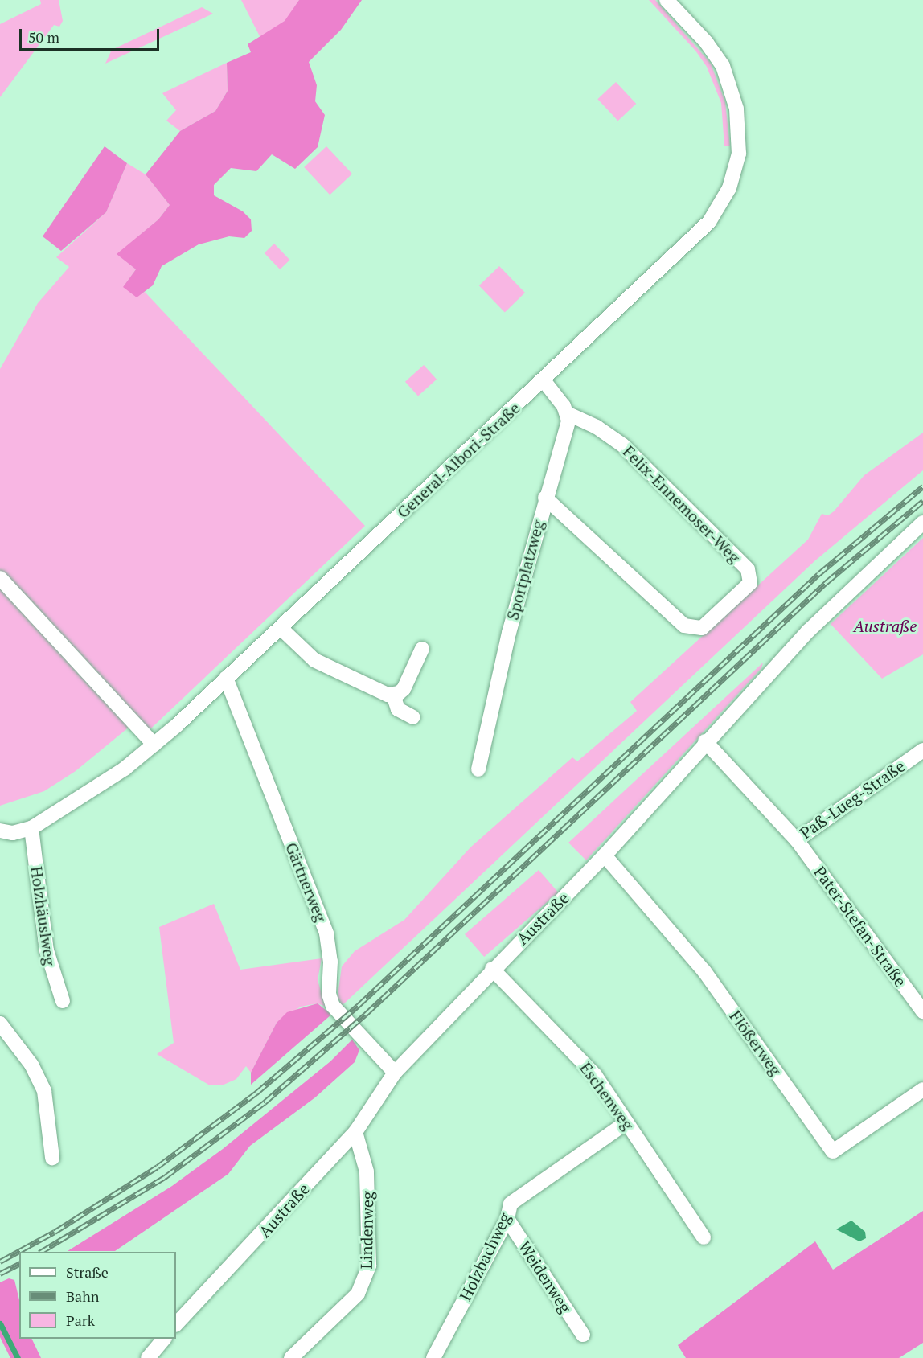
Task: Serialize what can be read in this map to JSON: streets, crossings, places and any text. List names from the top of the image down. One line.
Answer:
{"streets":{"street":["General-Albori-Straße","Felix-Ennemoser-Weg","Sportplatzweg","Paß-Lueg-Straße","Gärtnerweg","Holzhäuslweg","Austraße","Pater-Stefan-Straße","Flößerweg","Eschenweg","Lindenweg","Holzbachweg","Weidenweg"]},"crossings":[["General-Albori-Straße","Gärtnerweg"],["General-Albori-Straße","Holzhäuslweg"],["Felix-Ennemoser-Weg","Sportplatzweg"],["Paß-Lueg-Straße","Austraße"],["Paß-Lueg-Straße","Pater-Stefan-Straße"],["Gärtnerweg","Austraße"],["Austraße","Flößerweg"],["Austraße","Eschenweg"],["Austraße","Lindenweg"],["Eschenweg","Holzbachweg"],["Holzbachweg","Weidenweg"]],"parks":["Austraße"],"legend":["Straße","Bahn","Park"],"scale_bar":"50 m"}
